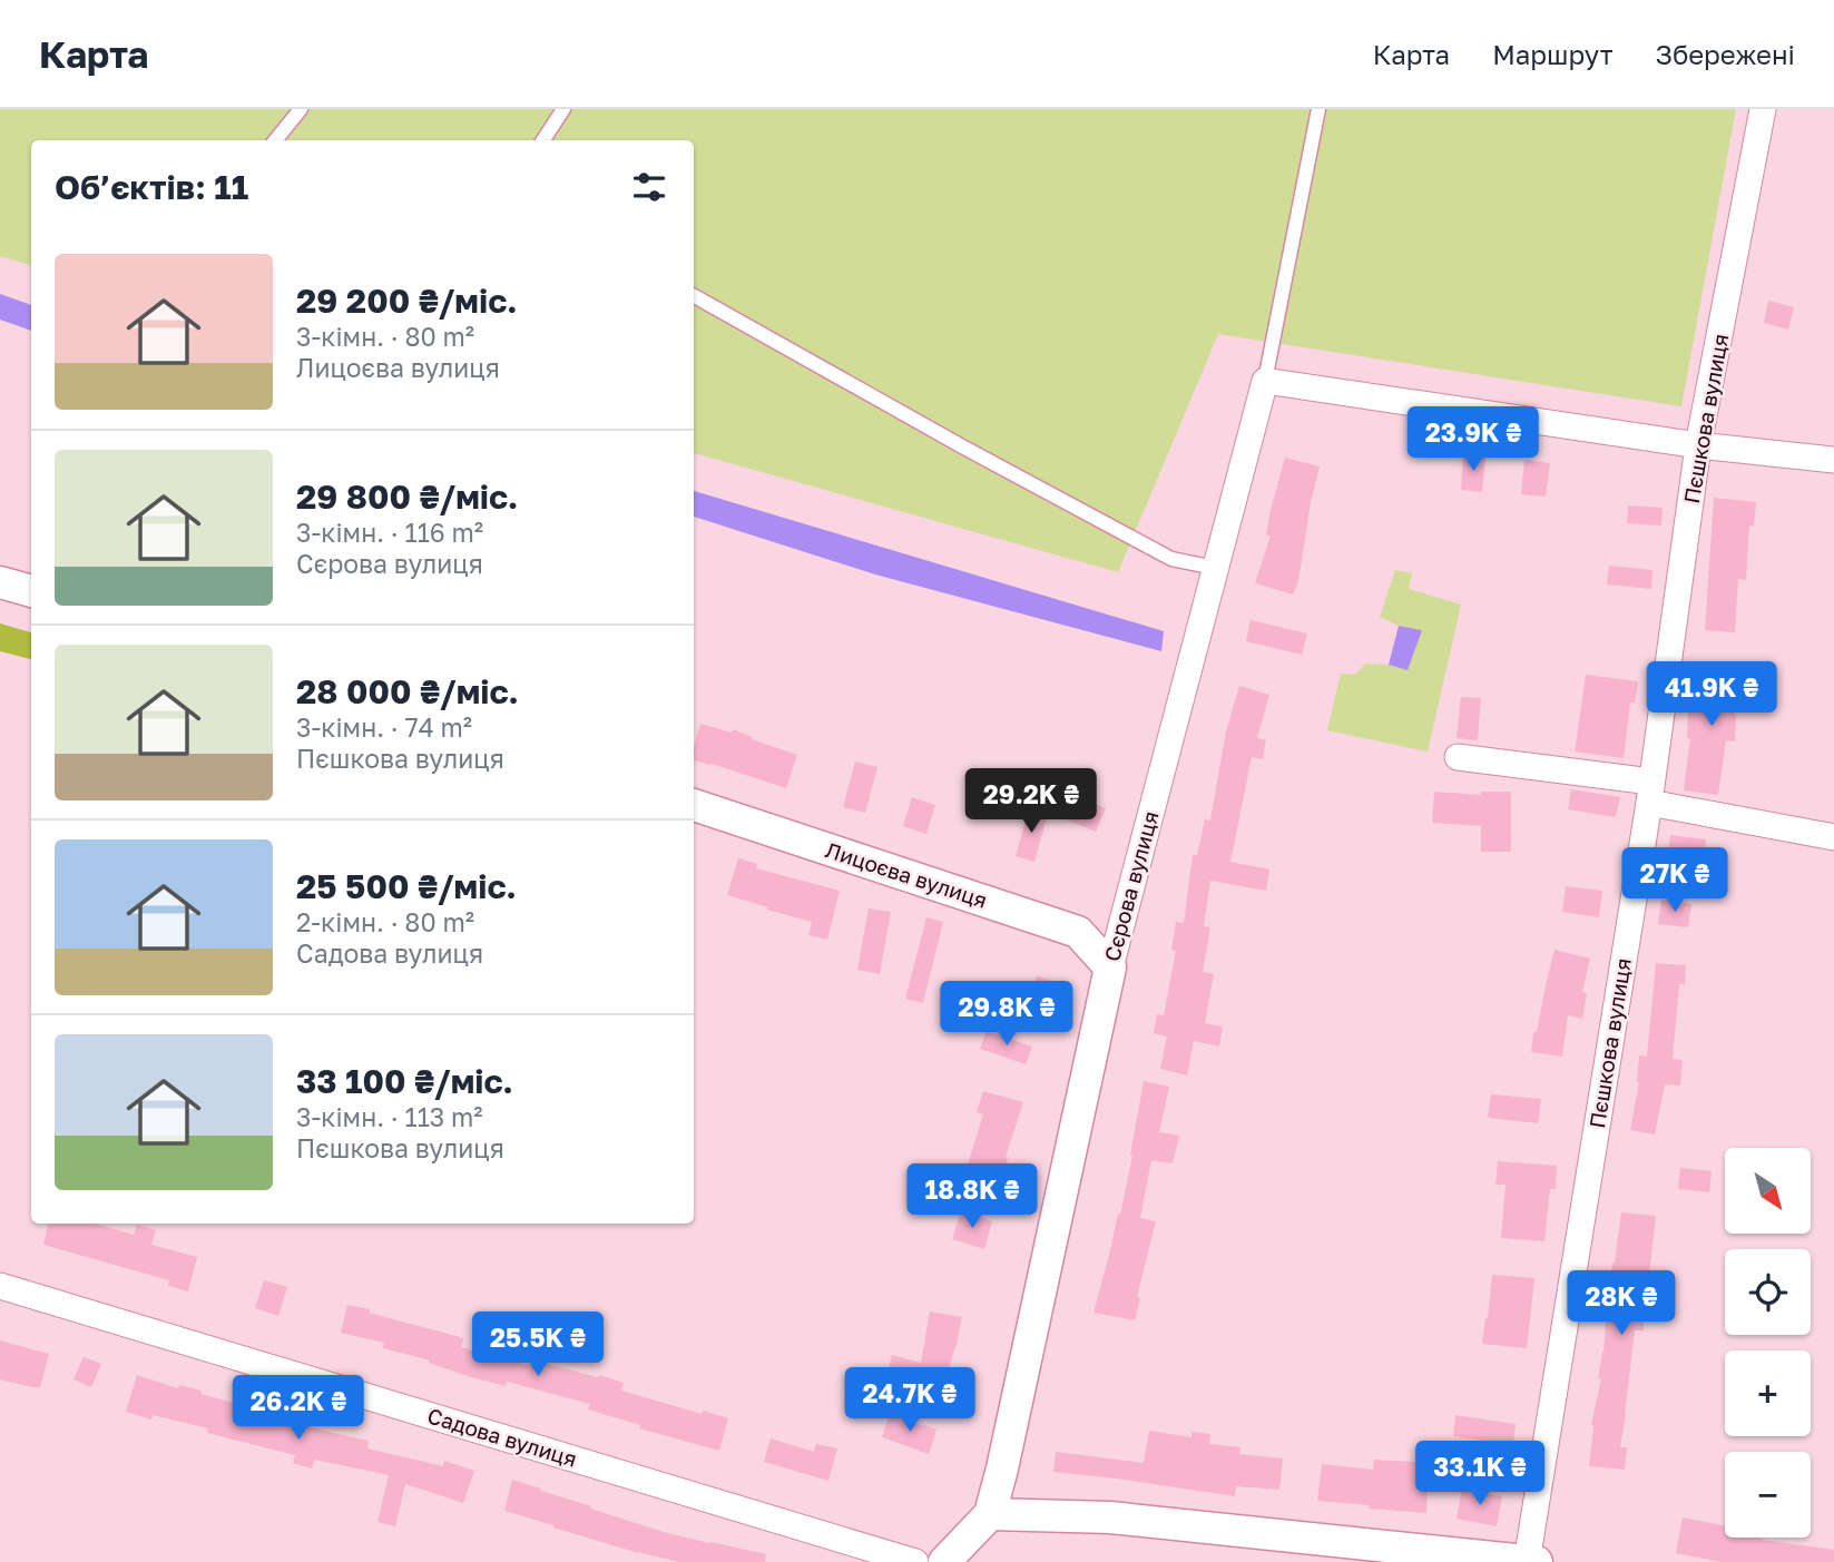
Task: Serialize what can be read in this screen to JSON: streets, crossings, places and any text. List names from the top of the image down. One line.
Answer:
{"streets":{"street":["Пєшкова вулиця","Лицоєва вулиця","Сєрова вулиця","Садова вулиця"]},"crossings":[["Лицоєва вулиця","Сєрова вулиця"]],"north":"bottom right","page":{"header":"Карта","nav":["Карта","Маршрут","Збережені"],"heading":"Об’єктів: 11","list":[{"name":"29 200 ₴/міс.","note":"3-кімн. · 80 m² · Лицоєва вулиця"},{"name":"29 800 ₴/міс.","note":"3-кімн. · 116 m² · Сєрова вулиця"},{"name":"28 000 ₴/міс.","note":"3-кімн. · 74 m² · Пєшкова вулиця"},{"name":"25 500 ₴/міс.","note":"2-кімн. · 80 m² · Садова вулиця"},{"name":"33 100 ₴/міс.","note":"3-кімн. · 113 m² · Пєшкова вулиця"}],"price":["23.9K ₴","41.9K ₴","29.2K ₴","27K ₴","29.8K ₴","18.8K ₴","28K ₴","25.5K ₴","24.7K ₴","26.2K ₴","33.1K ₴"],"map_buttons":["+","−"]}}
